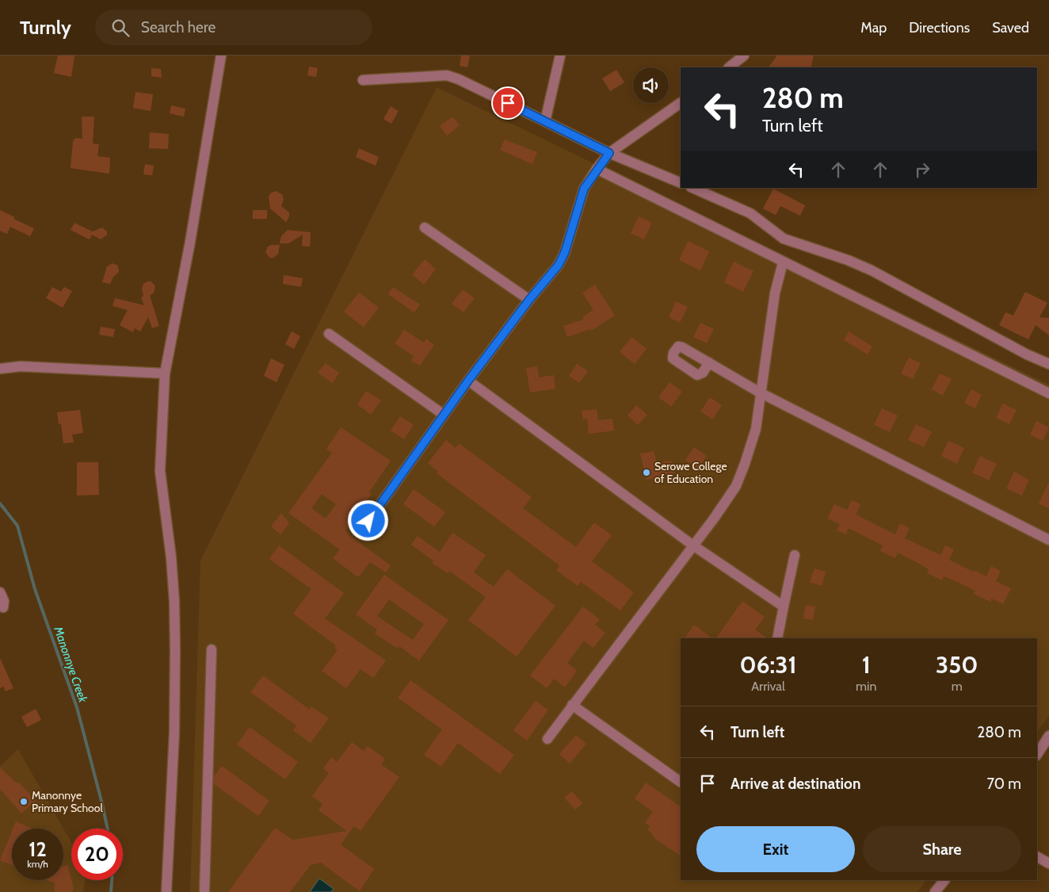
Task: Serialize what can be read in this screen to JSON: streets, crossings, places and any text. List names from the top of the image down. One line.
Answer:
{"water":["Manonnye Creek"],"places":["Serowe College of Education","Manonnye Primary School"],"page":{"header":"Turnly","search":"Search here","nav":["Map","Directions","Saved"],"turn":["280 m","Turn left"],"eta":["06:31","Arrival","1","min","350","m"],"list":[{"name":"Turn left","value":"280 m"},{"name":"Arrive at destination","value":"70 m"}],"buttons":["Exit","Share"],"speed":"12 km/h","limit":"20"}}
